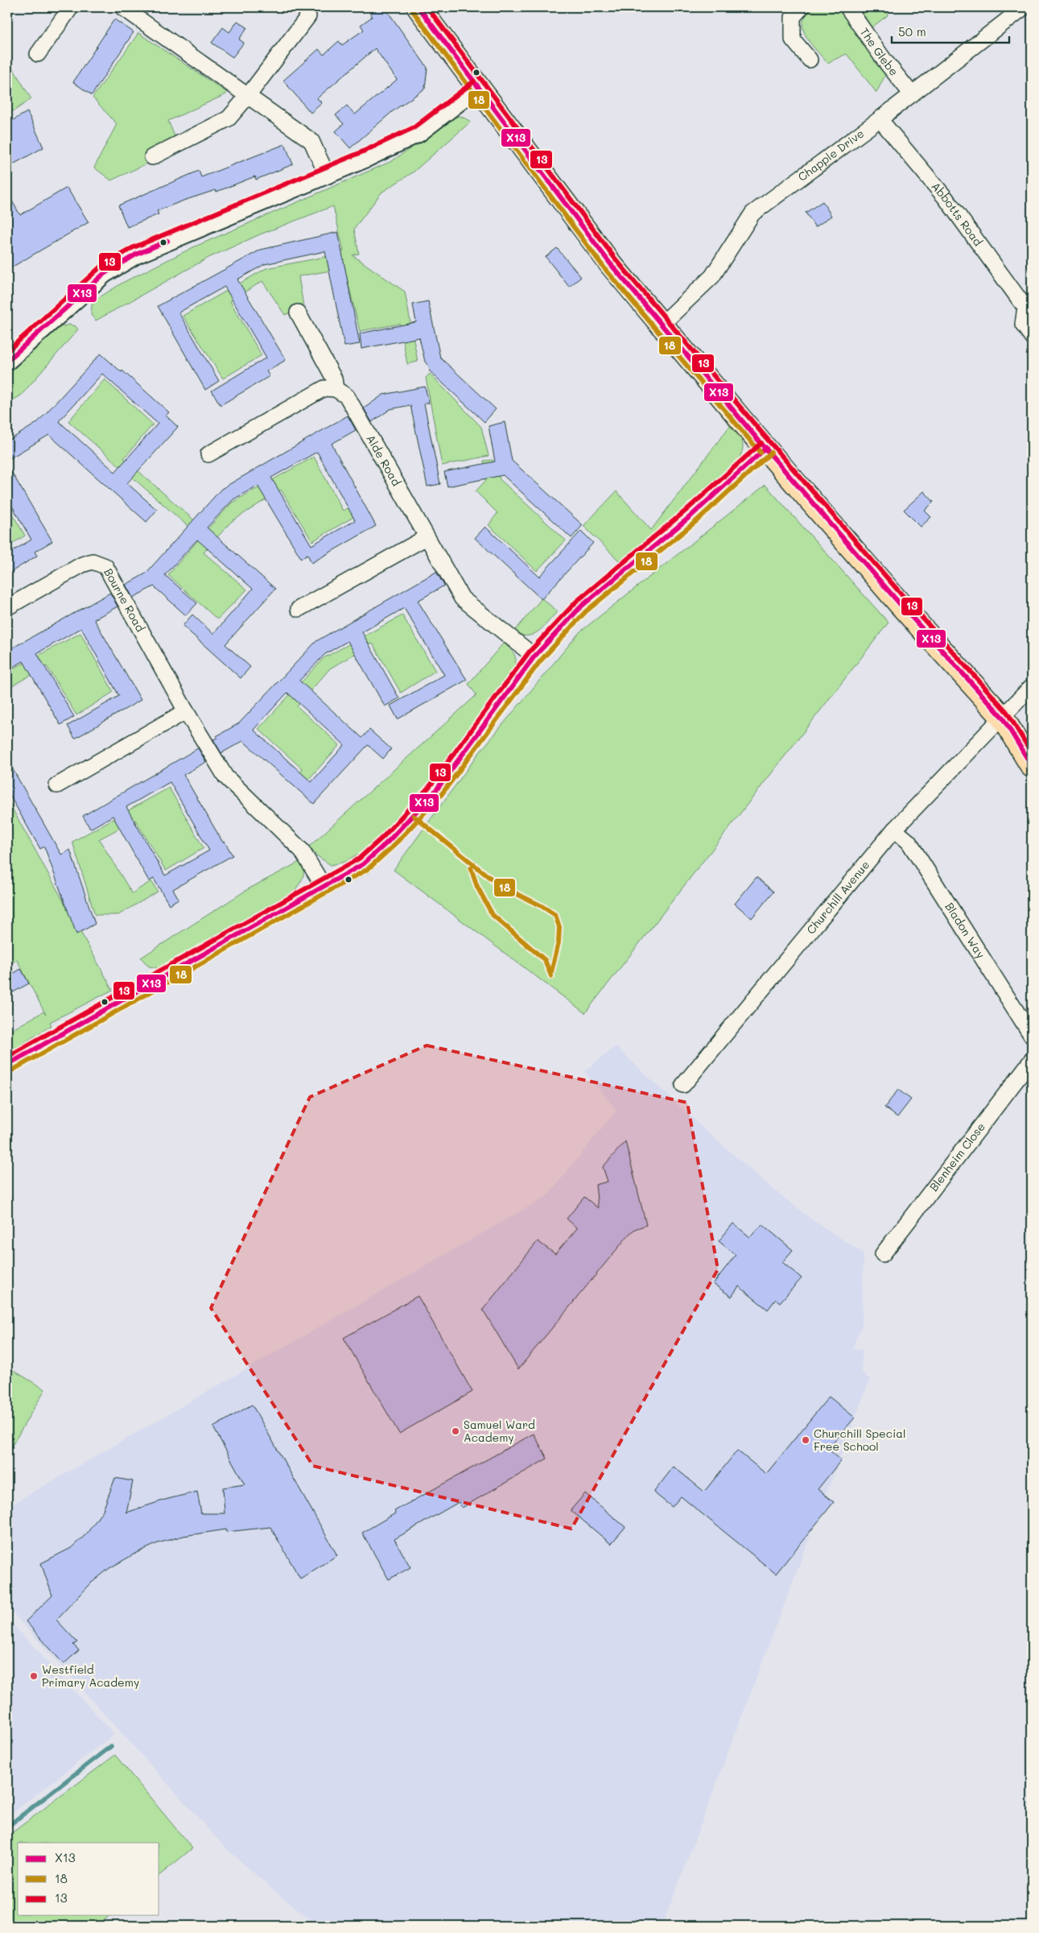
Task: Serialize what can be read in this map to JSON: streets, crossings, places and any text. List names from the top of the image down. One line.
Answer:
{"streets":{"street":["The Glebe","Chapple Drive","Abbotts Road","Alde Road","Bourne Road","Churchill Avenue","Bladon Way","Blenheim Close"]},"crossings":[["The Glebe","Chapple Drive"],["Chapple Drive","Abbotts Road"],["Churchill Avenue","Bladon Way"]],"places":["Samuel Ward Academy","Churchill Special Free School","Westfield Primary Academy"],"lines":["transit line X13","transit line 13","transit line 18"],"legend":["X13","18","13"],"scale_bar":"50 m"}
